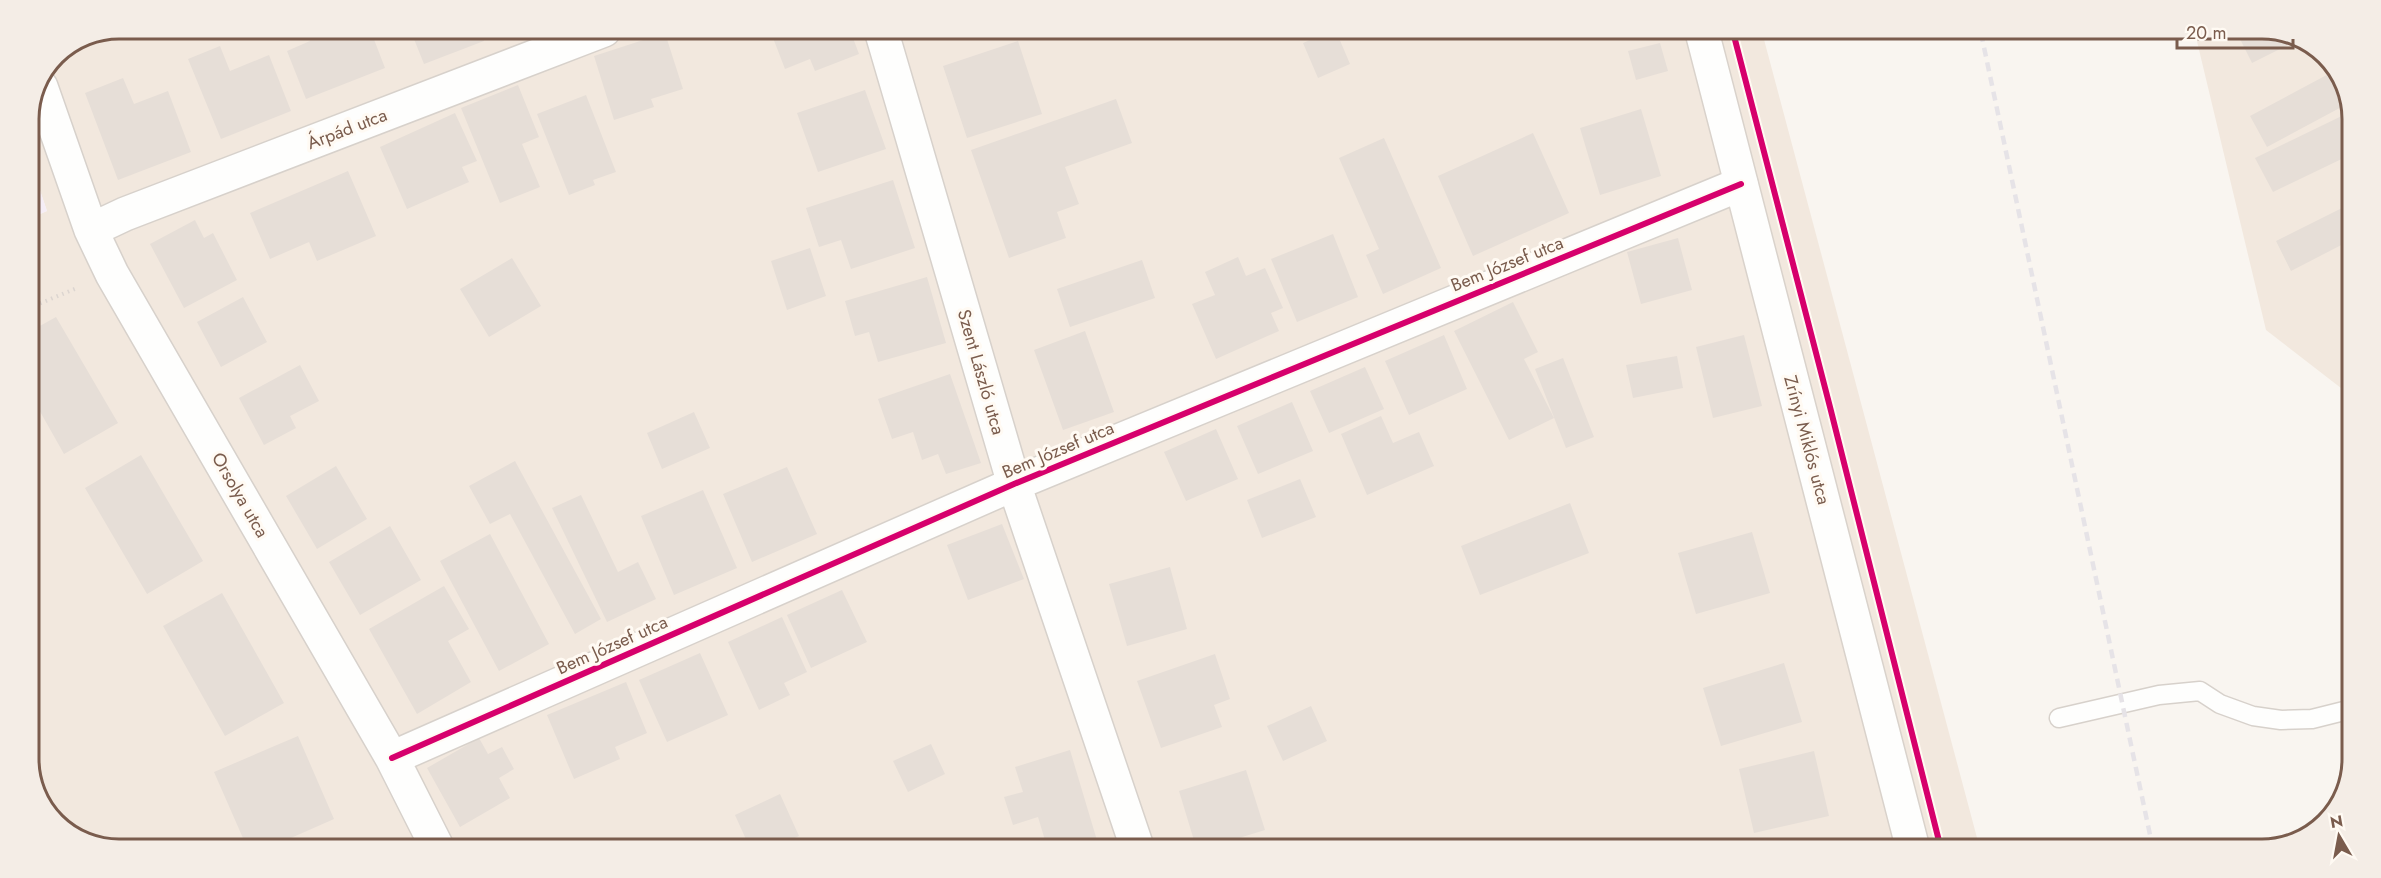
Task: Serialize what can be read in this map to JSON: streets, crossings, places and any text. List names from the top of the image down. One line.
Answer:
{"streets":{"street":["Árpád utca","Bem József utca","Szent László utca","Zrínyi Miklós utca","Orsolya utca"]},"crossings":[["Árpád utca","Orsolya utca"],["Bem József utca","Szent László utca"],["Bem József utca","Zrínyi Miklós utca"],["Bem József utca","Orsolya utca"]],"scale_bar":"20 m","north":"top"}
